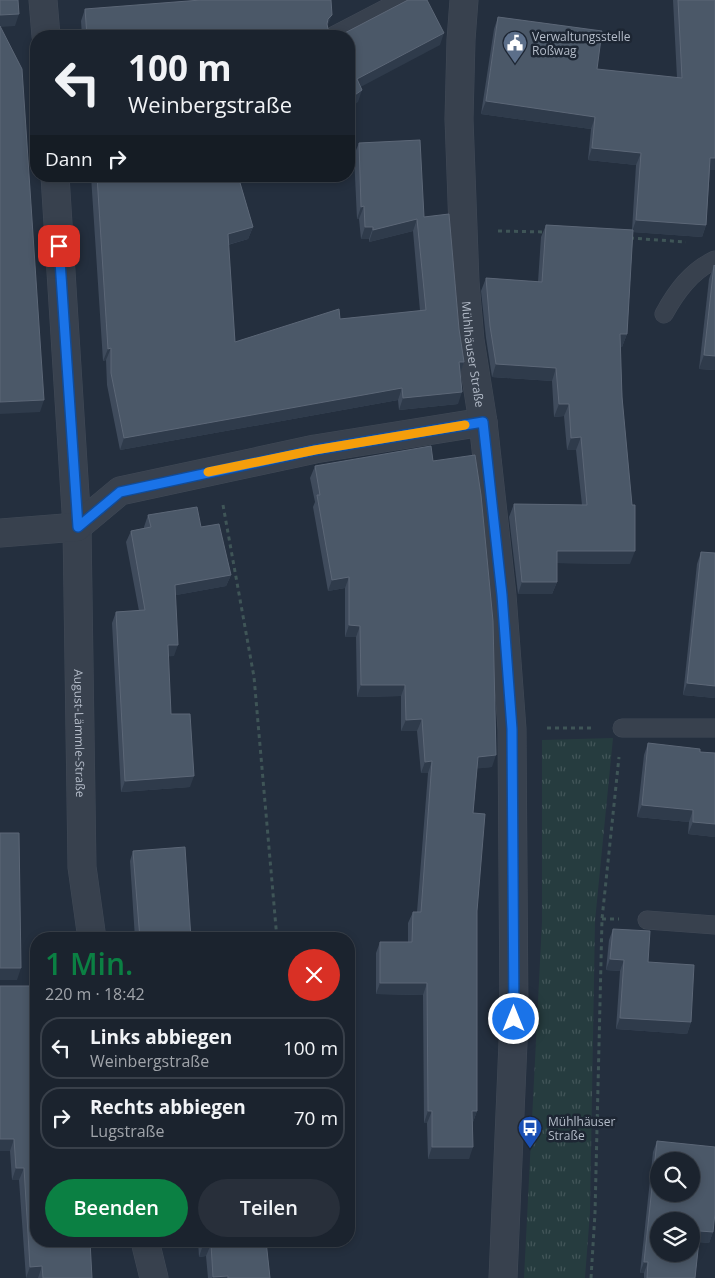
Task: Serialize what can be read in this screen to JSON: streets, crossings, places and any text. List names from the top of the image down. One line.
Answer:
{"streets":{"street":["Mühlhäuser Straße","August-Lämmle-Straße"]},"places":{"public building":["Verwaltungsstelle Roßwag"],"bus stop":["Mühlhäuser Straße"]},"page":{"turn":["100 m","Weinbergstraße"],"then":"Dann","heading":["1 Min.","220 m · 18:42"],"list":[{"name":"Links abbiegen","note":"Weinbergstraße","value":"100 m"},{"name":"Rechts abbiegen","note":"Lugstraße","value":"70 m"}],"buttons":["Beenden","Teilen"]}}
